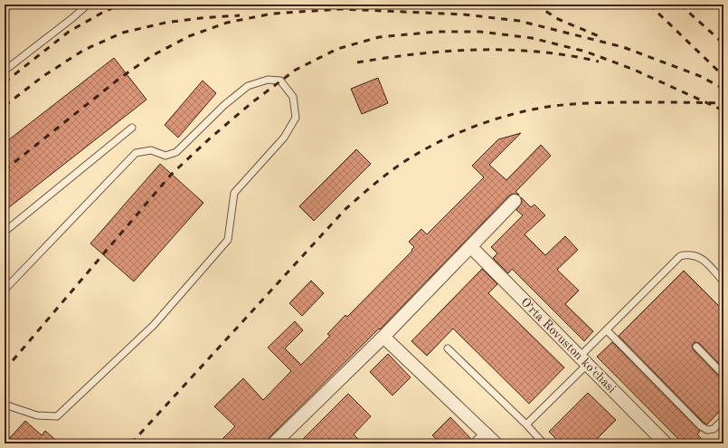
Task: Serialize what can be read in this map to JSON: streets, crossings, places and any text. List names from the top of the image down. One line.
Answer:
{"streets":{"street":["Oʻrta Rovuston koʻchasi"]}}
